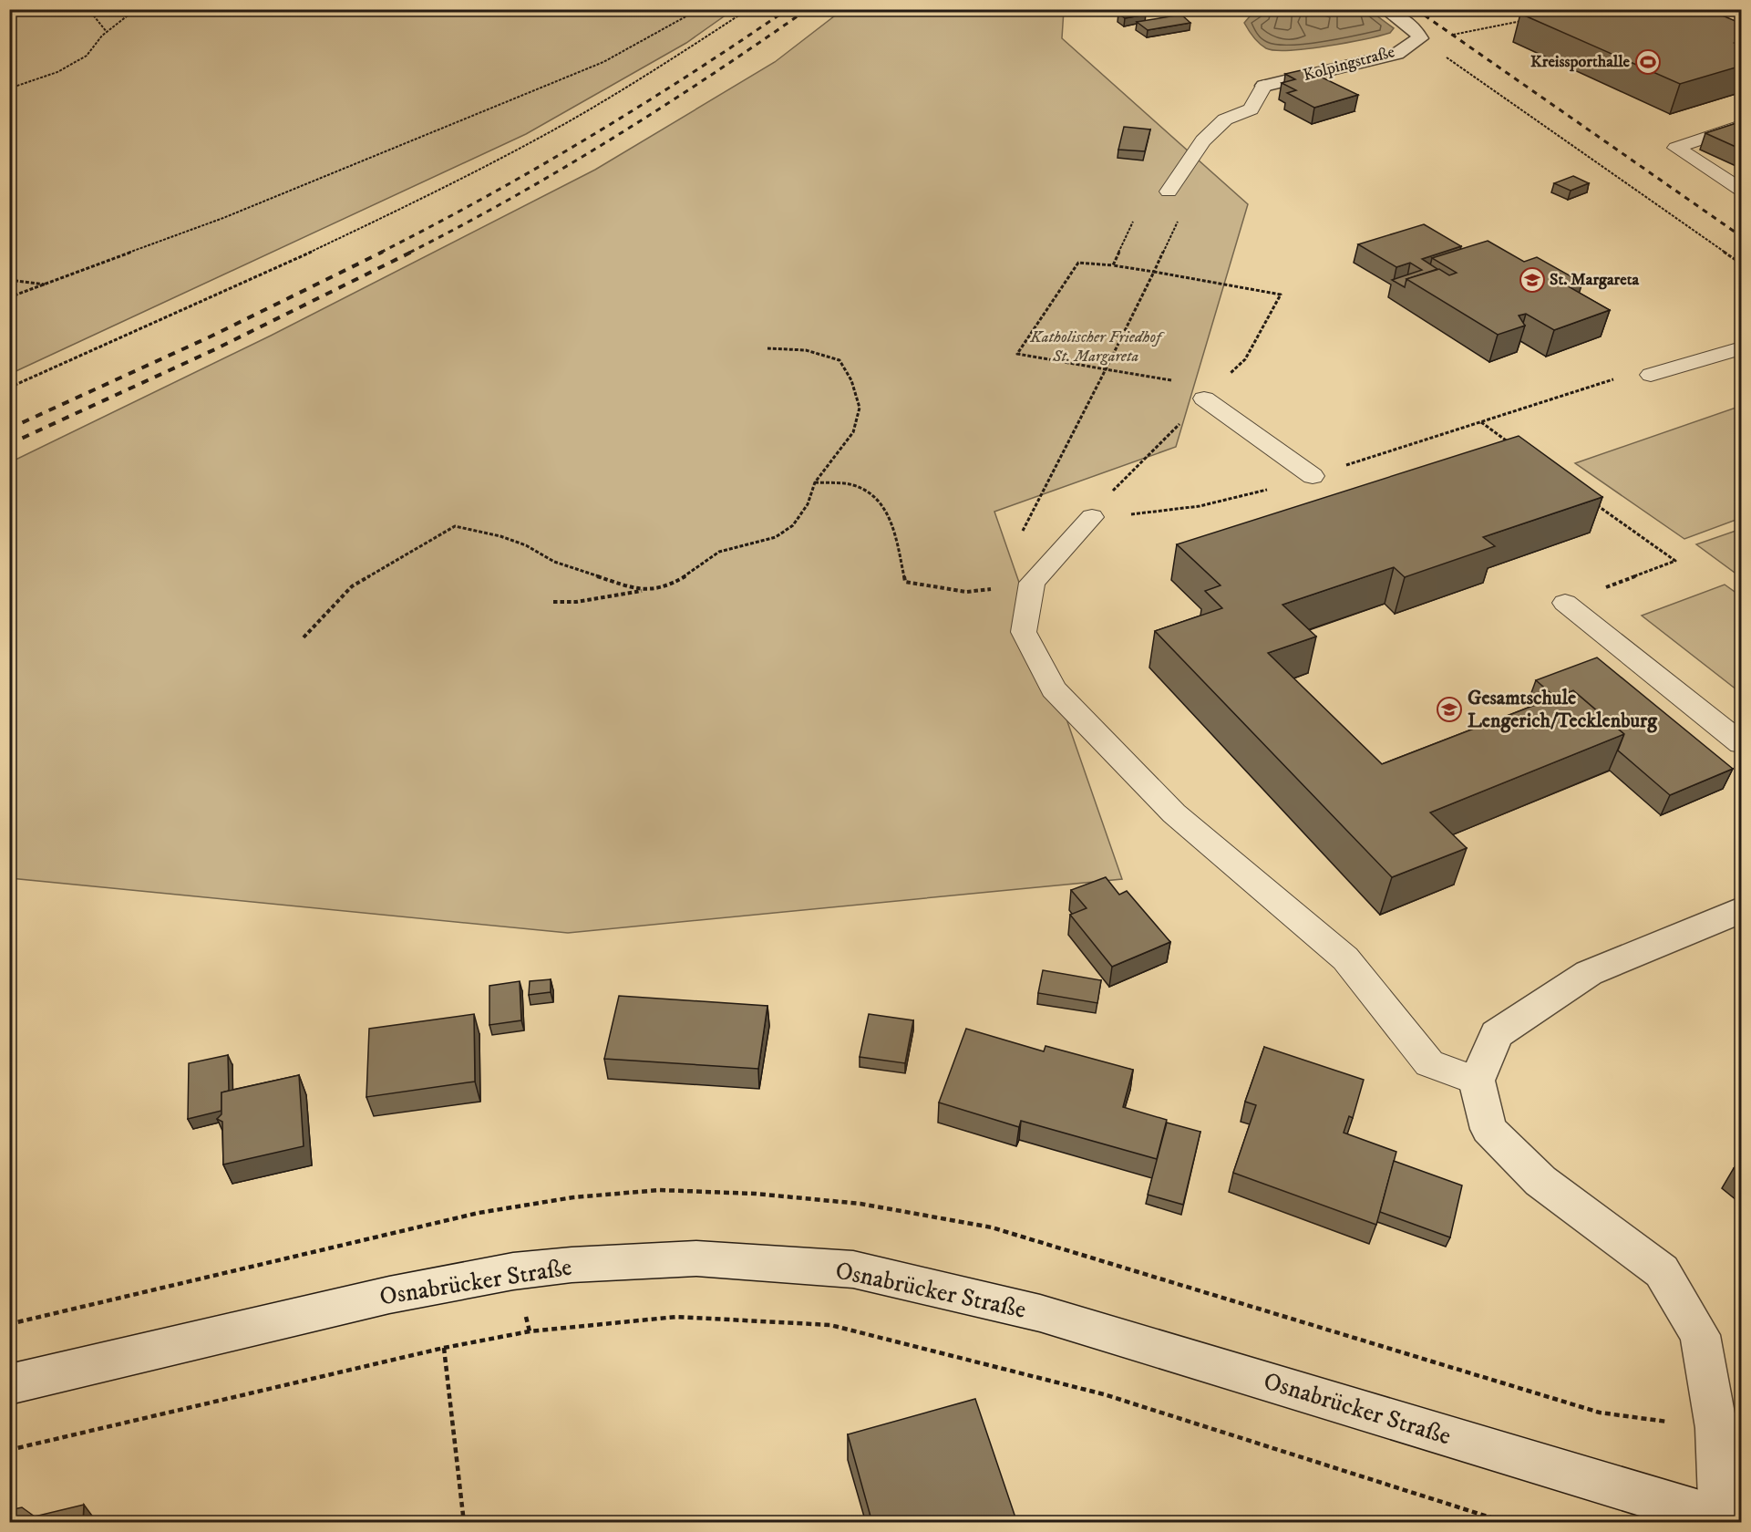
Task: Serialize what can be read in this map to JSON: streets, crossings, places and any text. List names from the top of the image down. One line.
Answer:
{"streets":{"street":["Kolpingstraße","Osnabrücker Straße"]},"parks":["Katholischer Friedhof St. Margareta"],"places":{"sports":["Kreissporthalle"],"school or university":["St. Margareta","Gesamtschule Lengerich/Tecklenburg"]}}
